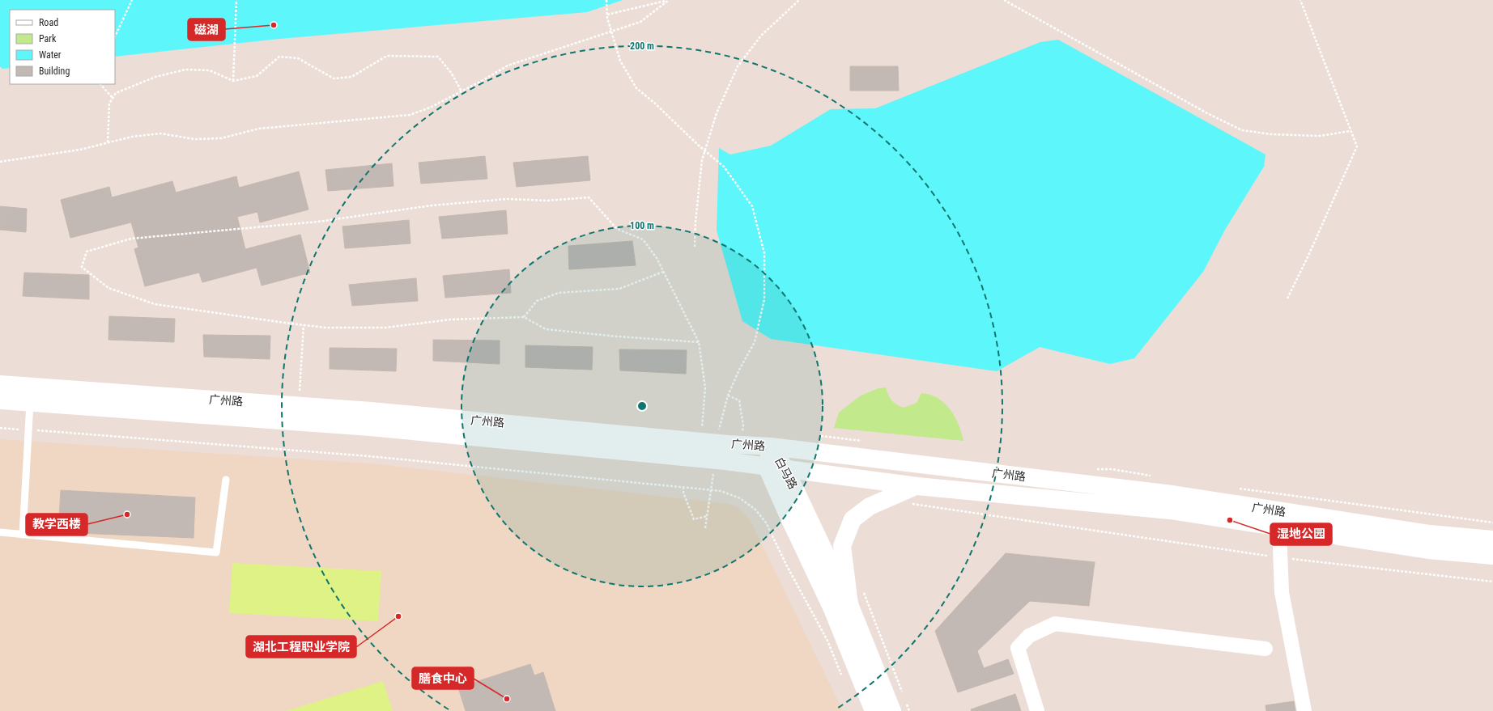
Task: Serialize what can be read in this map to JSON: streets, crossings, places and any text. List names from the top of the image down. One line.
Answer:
{"streets":{"main road":["广州路","白马路"]},"crossings":[["广州路","白马路"]],"places":["磁湖","教学西楼","湿地公园","湖北工程职业学院","膳食中心"],"legend":["Road","Park","Water","Building"],"rings":["200 m","100 m"]}
